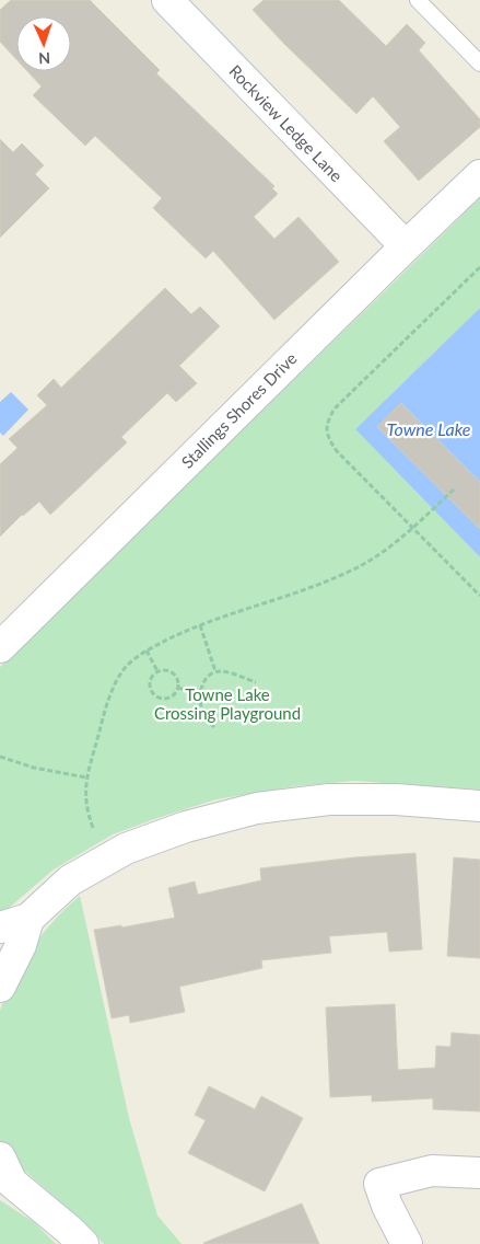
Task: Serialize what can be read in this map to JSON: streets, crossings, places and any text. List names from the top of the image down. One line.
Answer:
{"streets":{"street":["Rockview Ledge Lane","Stallings Shores Drive"]},"crossings":[["Rockview Ledge Lane","Stallings Shores Drive"]],"water":["Towne Lake"],"parks":["Towne Lake Crossing Playground"],"north":"bottom"}
